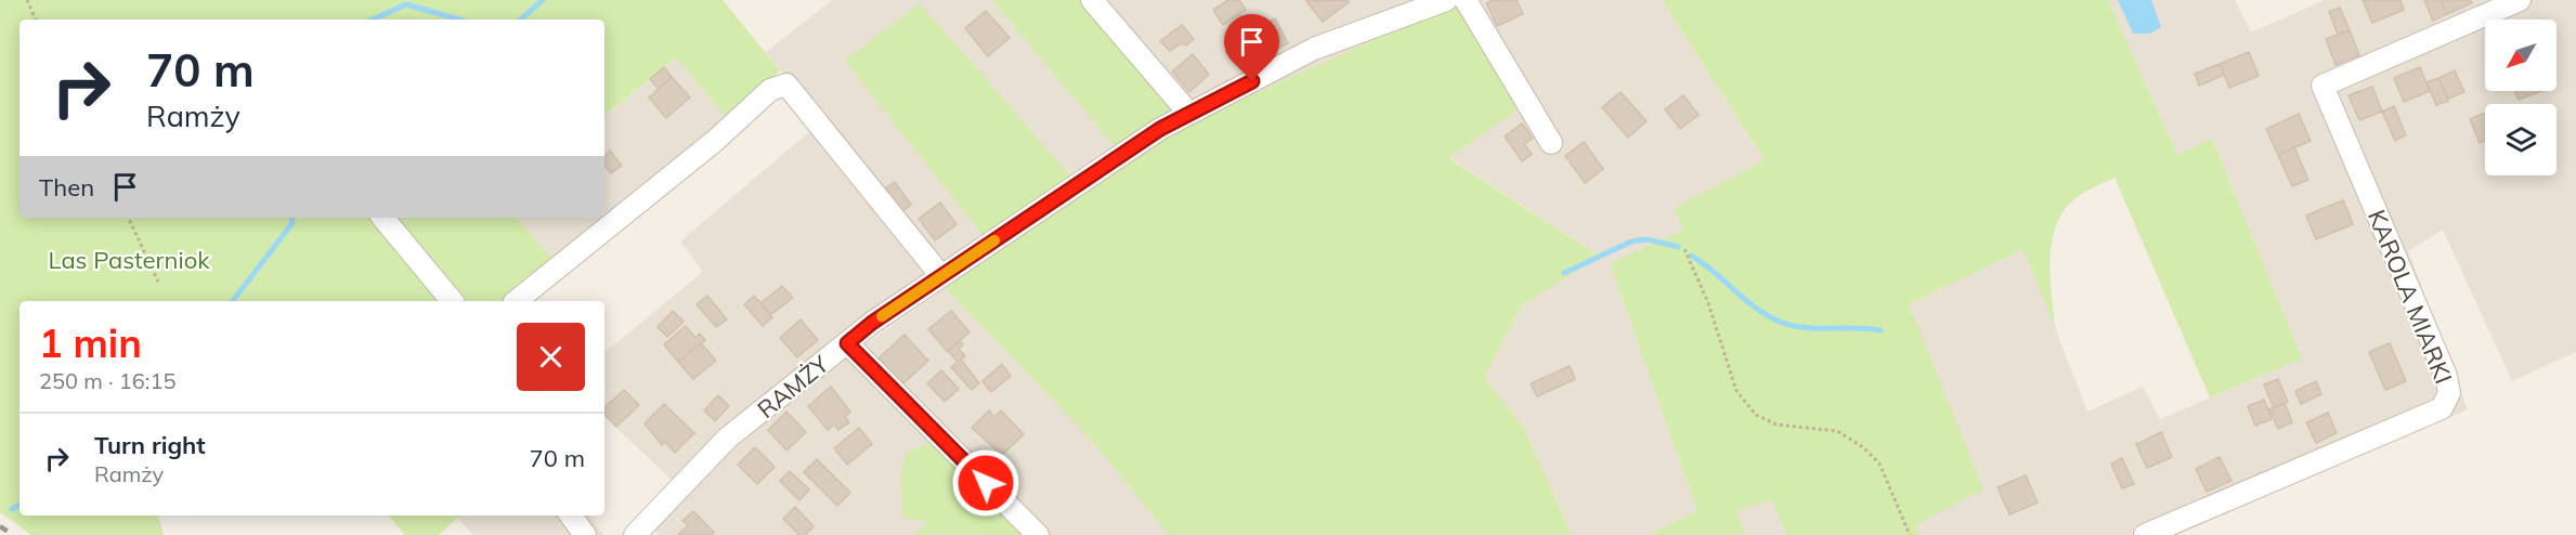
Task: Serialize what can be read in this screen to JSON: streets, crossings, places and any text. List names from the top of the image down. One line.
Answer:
{"streets":{"street":["KAROLA MIARKI","RAMŻY"]},"parks":["Las Pasterniok"],"north":"bottom left","page":{"turn":["70 m","Ramży"],"then":"Then","heading":["1 min","250 m · 16:15"],"list":[{"name":"Turn right","note":"Ramży","value":"70 m"}]}}
